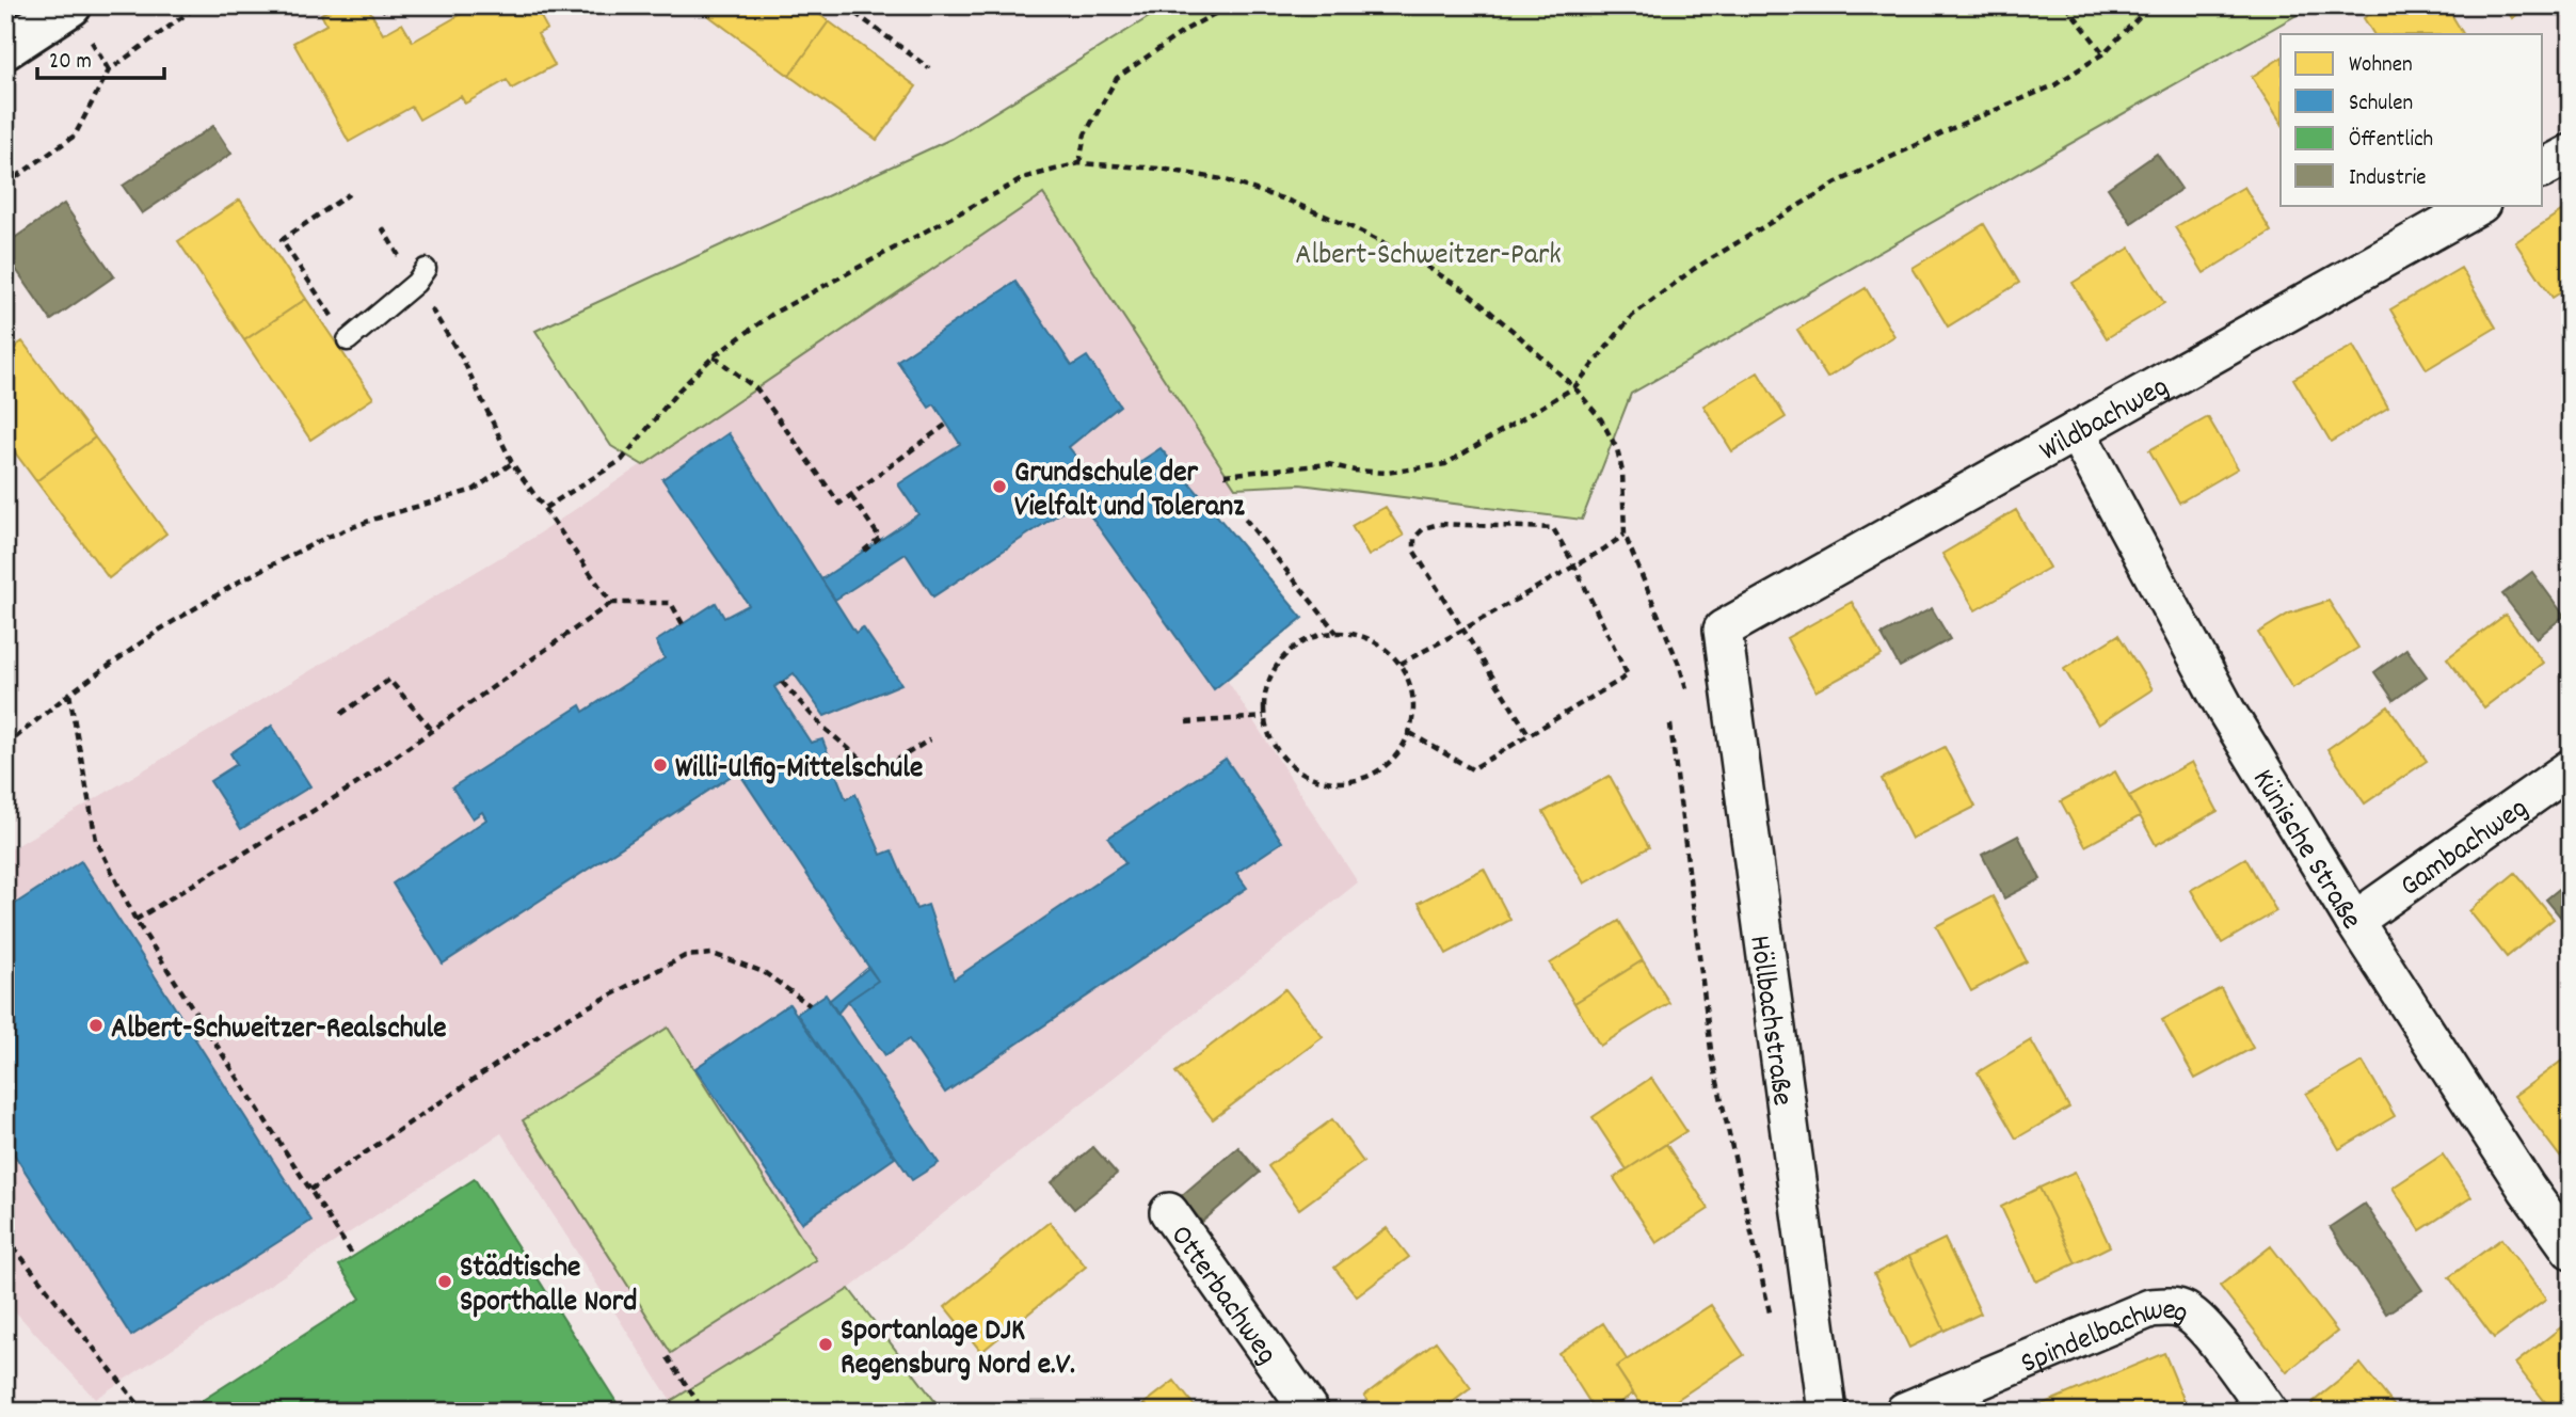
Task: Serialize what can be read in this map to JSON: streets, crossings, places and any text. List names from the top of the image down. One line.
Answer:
{"streets":{"street":["Wildbachweg","Gambachweg","Künische Straße","Höllbachstraße","Otterbachweg","Spindelbachweg"]},"crossings":[["Wildbachweg","Künische Straße"],["Wildbachweg","Höllbachstraße"],["Gambachweg","Künische Straße"]],"parks":["Albert-Schweitzer-Park"],"places":["Grundschule der Vielfalt und Toleranz","Willi-Ulfig-Mittelschule","Albert-Schweitzer-Realschule","Städtische Sporthalle Nord","Sportanlage DJK Regensburg Nord e.V."],"legend":["Wohnen","Schulen","Öffentlich","Industrie"],"scale_bar":"20 m"}
